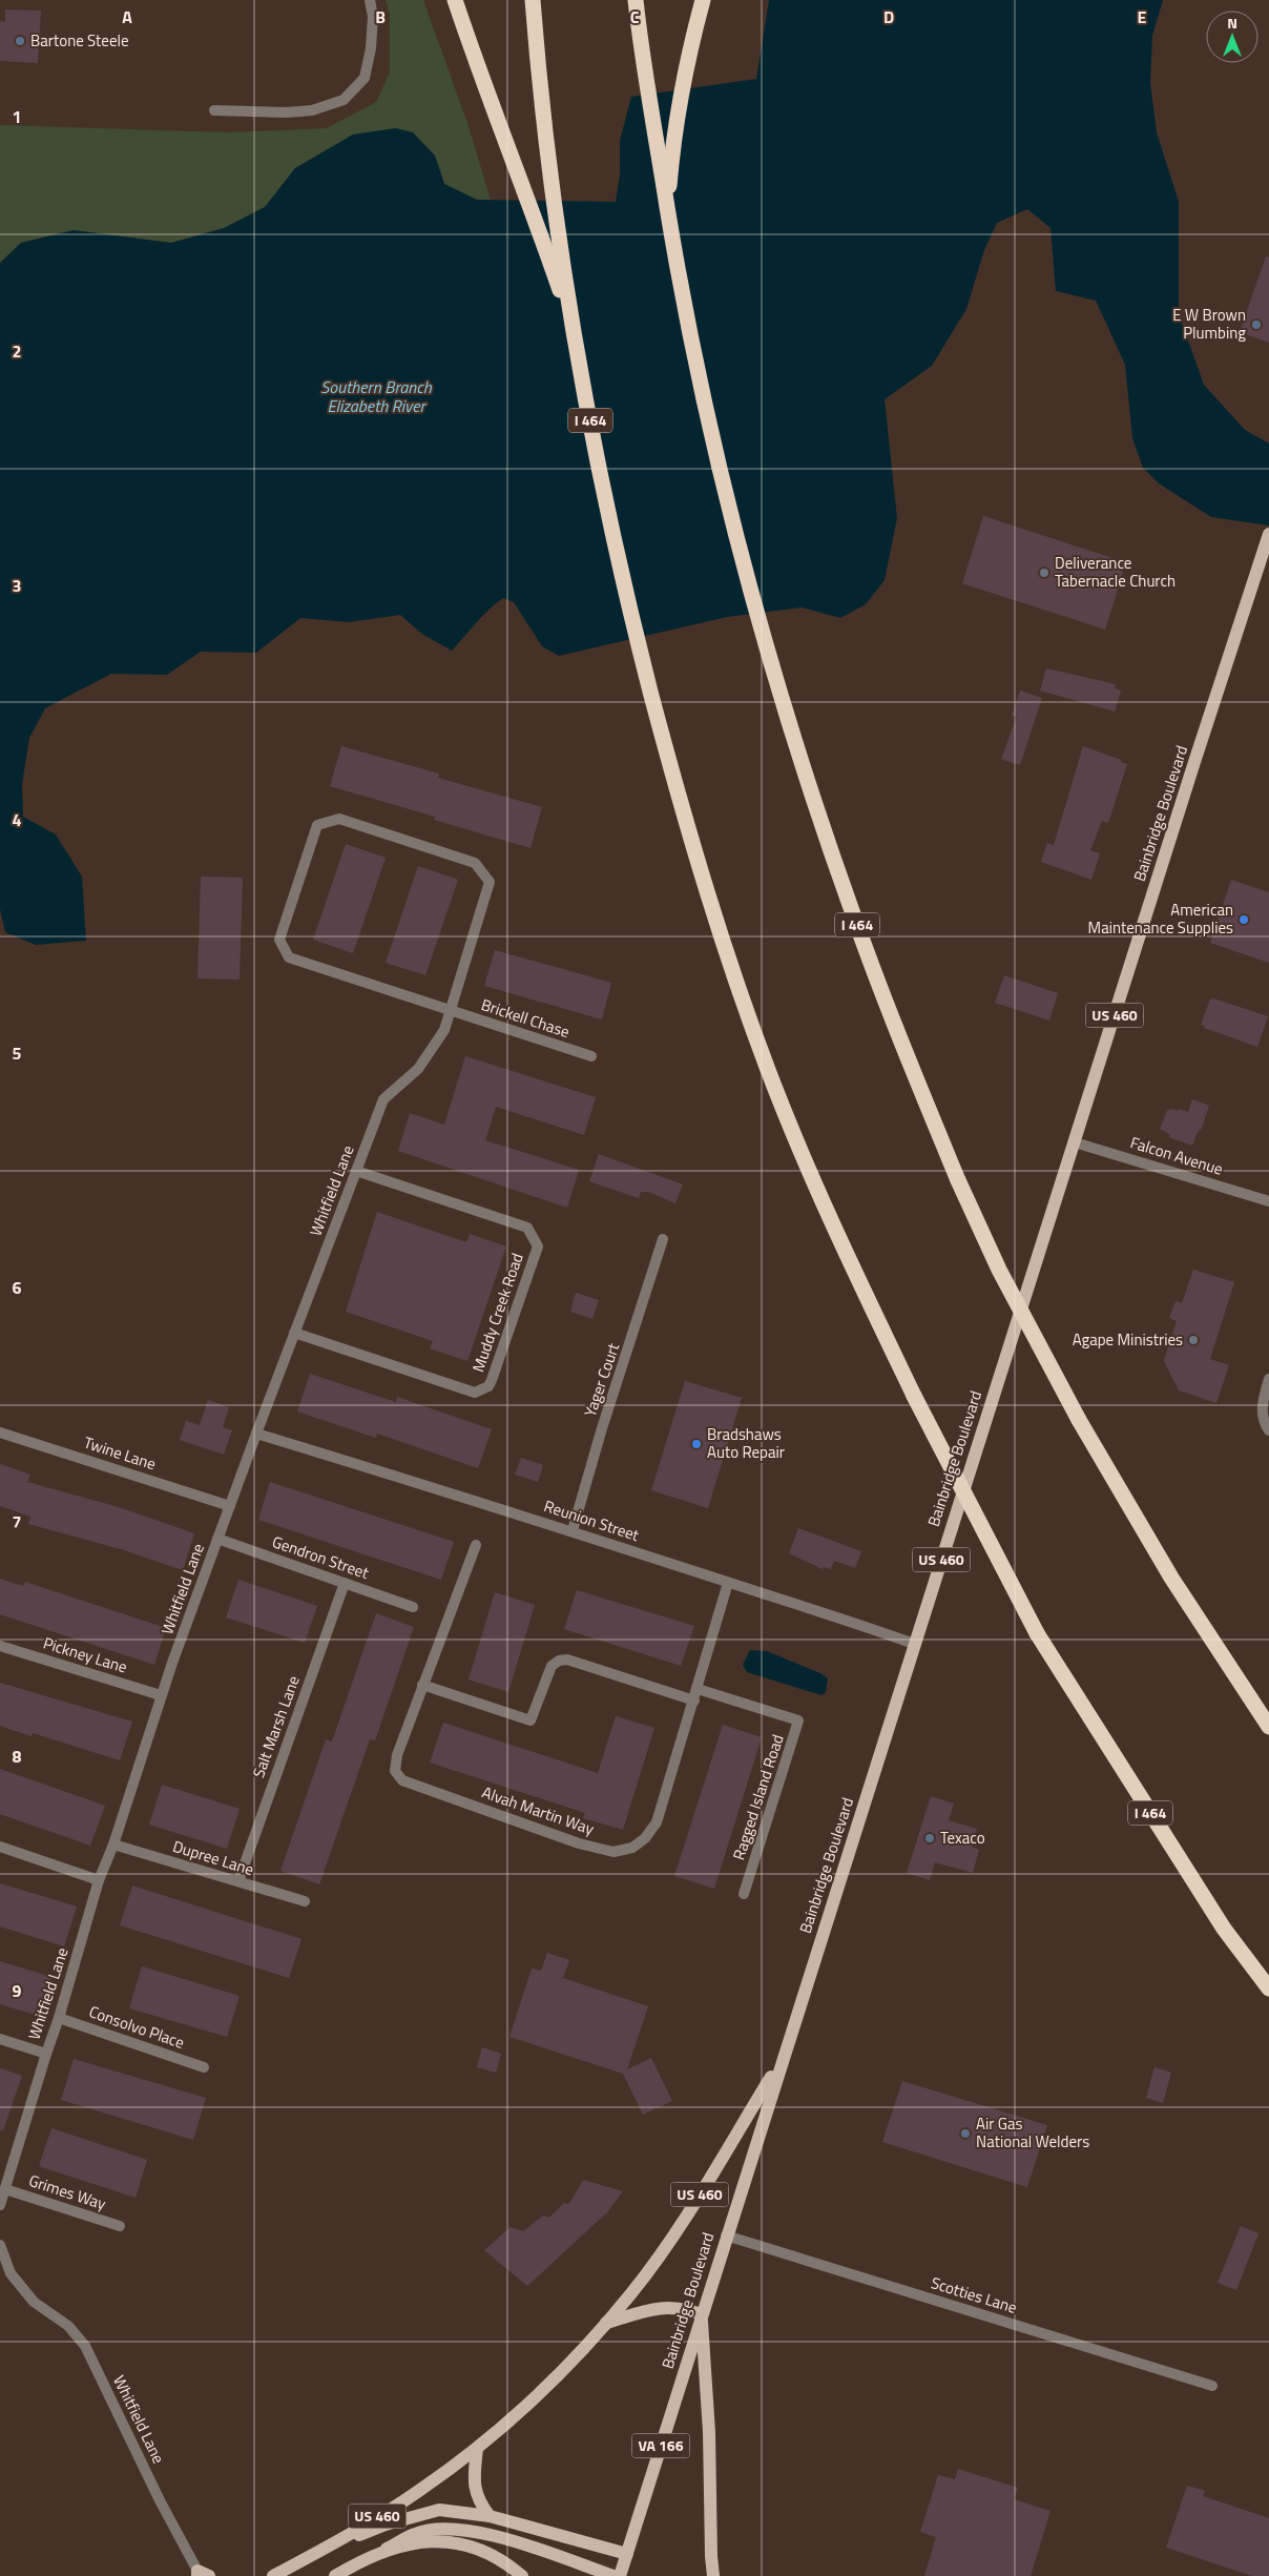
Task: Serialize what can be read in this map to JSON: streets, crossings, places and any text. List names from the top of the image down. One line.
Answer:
{"streets":{"highway":["I 464"],"main road":["Bainbridge Boulevard","US 460","VA 166"],"street":["Brickell Chase","Falcon Avenue","Whitfield Lane","Muddy Creek Road","Yager Court","Twine Lane","Reunion Street","Gendron Street","Pickney Lane","Salt Marsh Lane","Ragged Island Road","Alvah Martin Way","Dupree Lane","Consolvo Place","Grimes Way","Scotties Lane"]},"crossings":[["Bainbridge Boulevard","US 460"],["Bainbridge Boulevard","Falcon Avenue"],["Bainbridge Boulevard","Reunion Street"],["Bainbridge Boulevard","Scotties Lane"],["Brickell Chase","Whitfield Lane"],["Whitfield Lane","Muddy Creek Road"],["Whitfield Lane","Twine Lane"],["Whitfield Lane","Reunion Street"],["Whitfield Lane","Gendron Street"],["Whitfield Lane","Pickney Lane"],["Whitfield Lane","Dupree Lane"],["Whitfield Lane","Consolvo Place"],["Whitfield Lane","Grimes Way"],["Yager Court","Reunion Street"],["Reunion Street","Alvah Martin Way"],["Gendron Street","Salt Marsh Lane"],["Salt Marsh Lane","Dupree Lane"],["Ragged Island Road","Alvah Martin Way"]],"water":["Southern Branch Elizabeth River"],"places":["Bartone Steele","E W Brown Plumbing","Deliverance Tabernacle Church","American Maintenance Supplies","Agape Ministries","Bradshaws Auto Repair","Texaco","Air Gas National Welders"],"north":"top","grid":{"columns":["A","B","C","D","E"],"rows":["1","2","3","4","5","6","7","8","9"]}}
